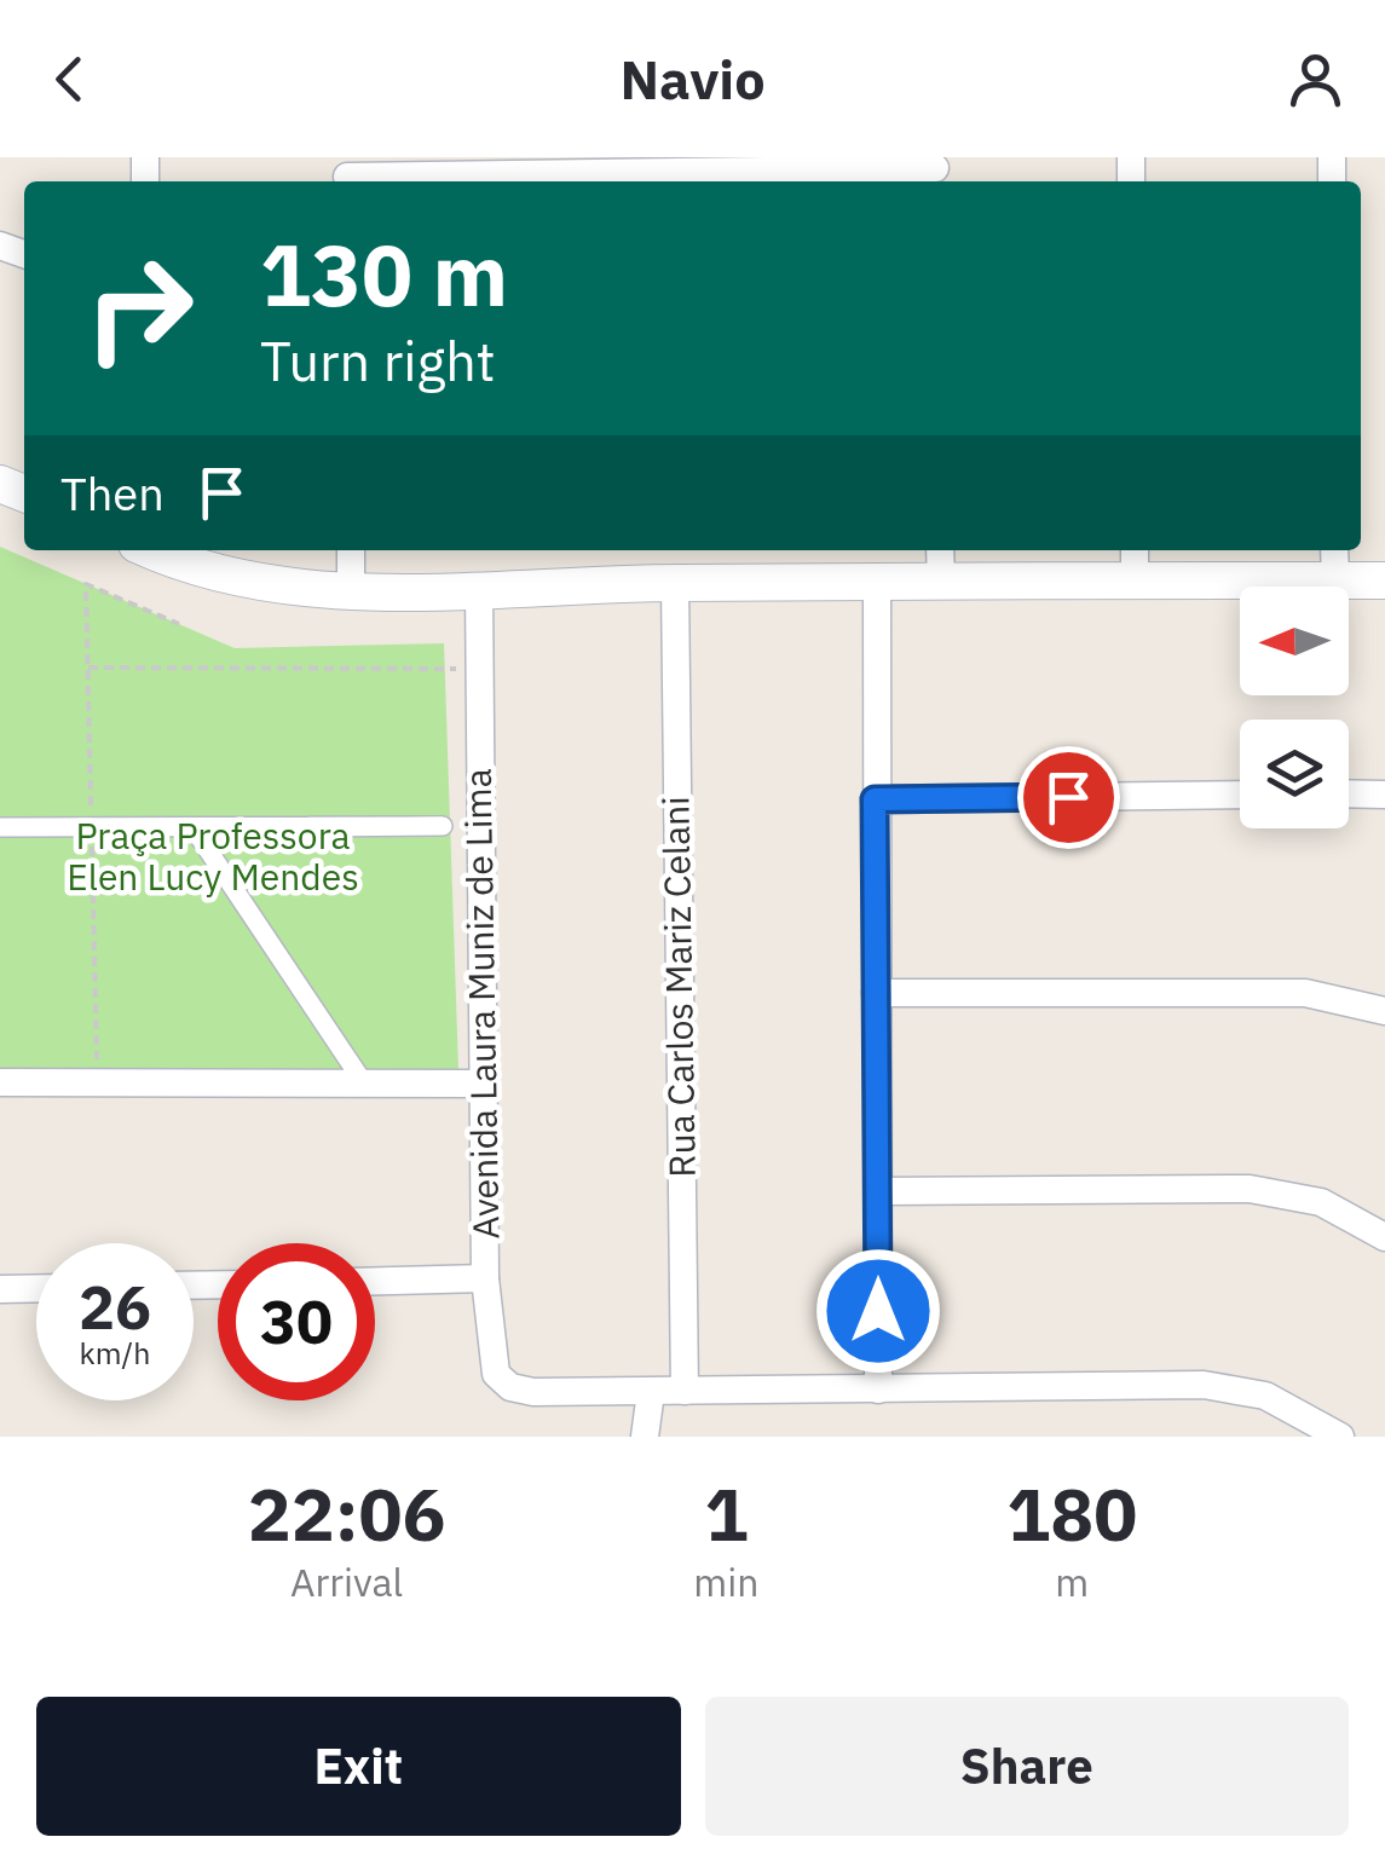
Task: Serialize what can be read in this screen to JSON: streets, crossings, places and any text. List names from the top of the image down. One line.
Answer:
{"streets":{"street":["Rua Carlos Mariz Celani","Avenida Laura Muniz de Lima"]},"parks":["Praça Professora Elen Lucy Mendes"],"north":"left","page":{"header":"Navio","turn":["130 m","Turn right"],"then":"Then","speed":"26 km/h","limit":"30","eta":["22:06","Arrival","1","min","180","m"],"buttons":["Exit","Share"]}}
